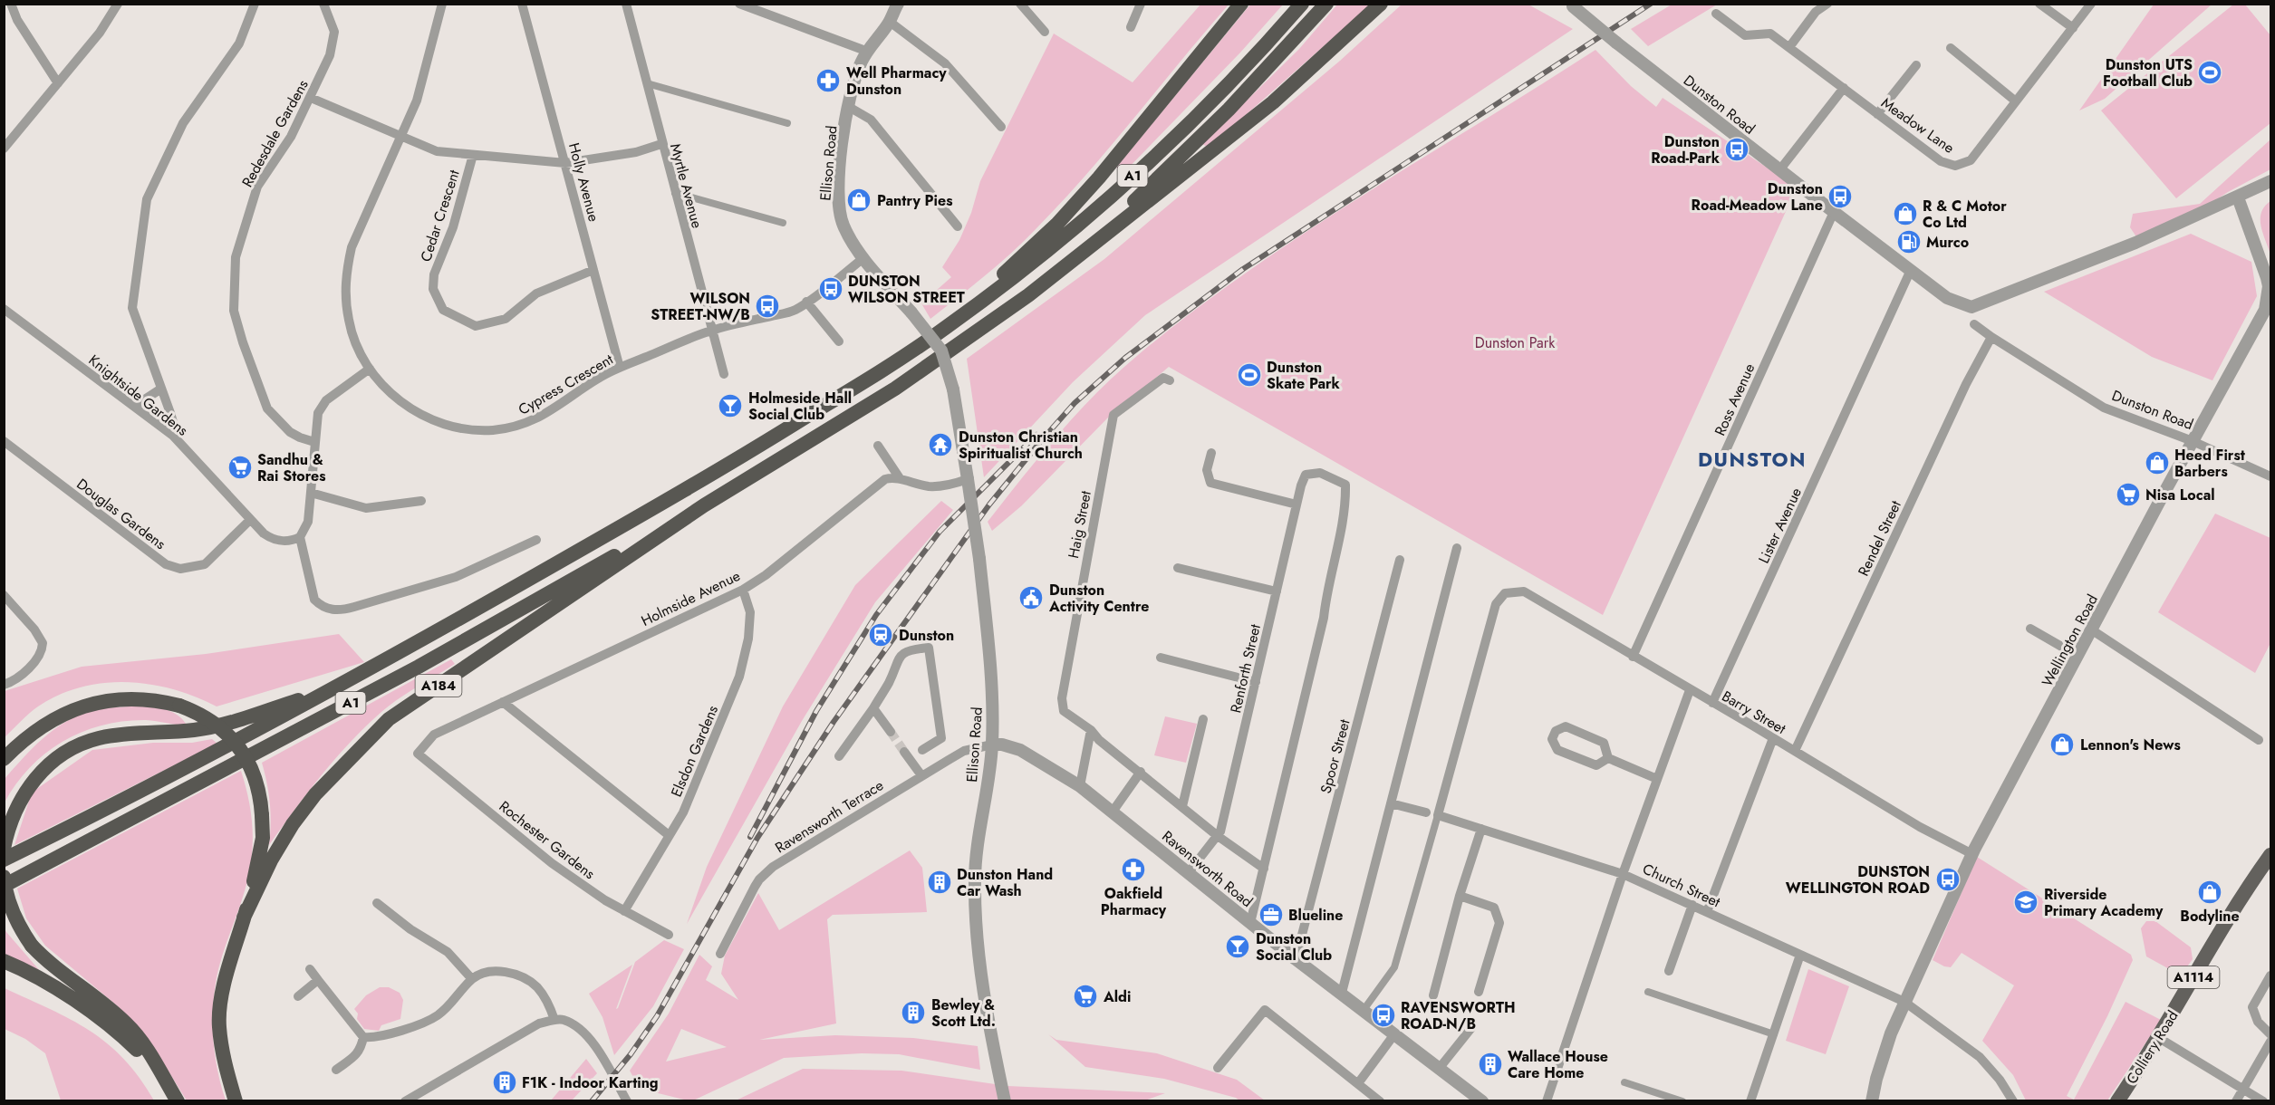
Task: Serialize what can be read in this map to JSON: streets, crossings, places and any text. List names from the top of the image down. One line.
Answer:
{"streets":{"highway":["A1","A184"],"main road":["A1114","Colliery Road"],"street":["Dunston Road","Meadow Lane","Redesdale Gardens","Ellison Road","Holly Avenue","Myrtle Avenue","Cedar Crescent","Cypress Crescent","Knightside Gardens","Ross Avenue","Douglas Gardens","Haig Street","Lister Avenue","Rendel Street","Holmside Avenue","Wellington Road","Renforth Street","Barry Street","Elsdon Gardens","Spoor Street","Ravensworth Terrace","Rochester Gardens","Ravensworth Road","Church Street"]},"crossings":[["Dunston Road","Ross Avenue"],["Dunston Road","Lister Avenue"],["Dunston Road","Rendel Street"],["Dunston Road","Wellington Road"],["Ellison Road","Cypress Crescent"],["Ellison Road","Ravensworth Terrace"],["Ellison Road","Ravensworth Road"],["A1","A184"],["Holly Avenue","Cedar Crescent"],["Holly Avenue","Cypress Crescent"],["Myrtle Avenue","Cypress Crescent"],["Knightside Gardens","Douglas Gardens"],["Ross Avenue","Barry Street"],["Lister Avenue","Barry Street"],["Rendel Street","Barry Street"],["Holmside Avenue","Elsdon Gardens"],["Holmside Avenue","Rochester Gardens"],["Wellington Road","Barry Street"],["Wellington Road","Church Street"],["Renforth Street","Ravensworth Road"],["Barry Street","Church Street"],["Elsdon Gardens","Rochester Gardens"],["Spoor Street","Ravensworth Road"],["Ravensworth Terrace","Ravensworth Road"]],"districts":["DUNSTON"],"parks":["Dunston Park"],"places":{"sports":["Dunston UTS Football Club","Dunston Skate Park"],"pharmacy":["Well Pharmacy Dunston","Oakfield Pharmacy"],"bus stop":["Dunston Road-Park","Dunston Road-Meadow Lane","DUNSTON WILSON STREET","WILSON STREET-NW/B","DUNSTON WELLINGTON ROAD","RAVENSWORTH ROAD-N/B"],"shop":["Pantry Pies","R & C Motor Co Ltd","Heed First Barbers","Lennon's News","Bodyline"],"fuel station":["Murco"],"bar":["Holmeside Hall Social Club","Dunston Social Club"],"temple":["Dunston Christian Spiritualist Church"],"supermarket":["Sandhu & Rai Stores","Nisa Local","Aldi"],"public building":["Dunston Activity Centre"],"station":["Dunston"],"building":["Dunston Hand Car Wash","Bewley & Scott Ltd.","Wallace House Care Home","F1K - Indoor Karting"],"school or university":["Riverside Primary Academy"],"office":["Blueline"]}}
